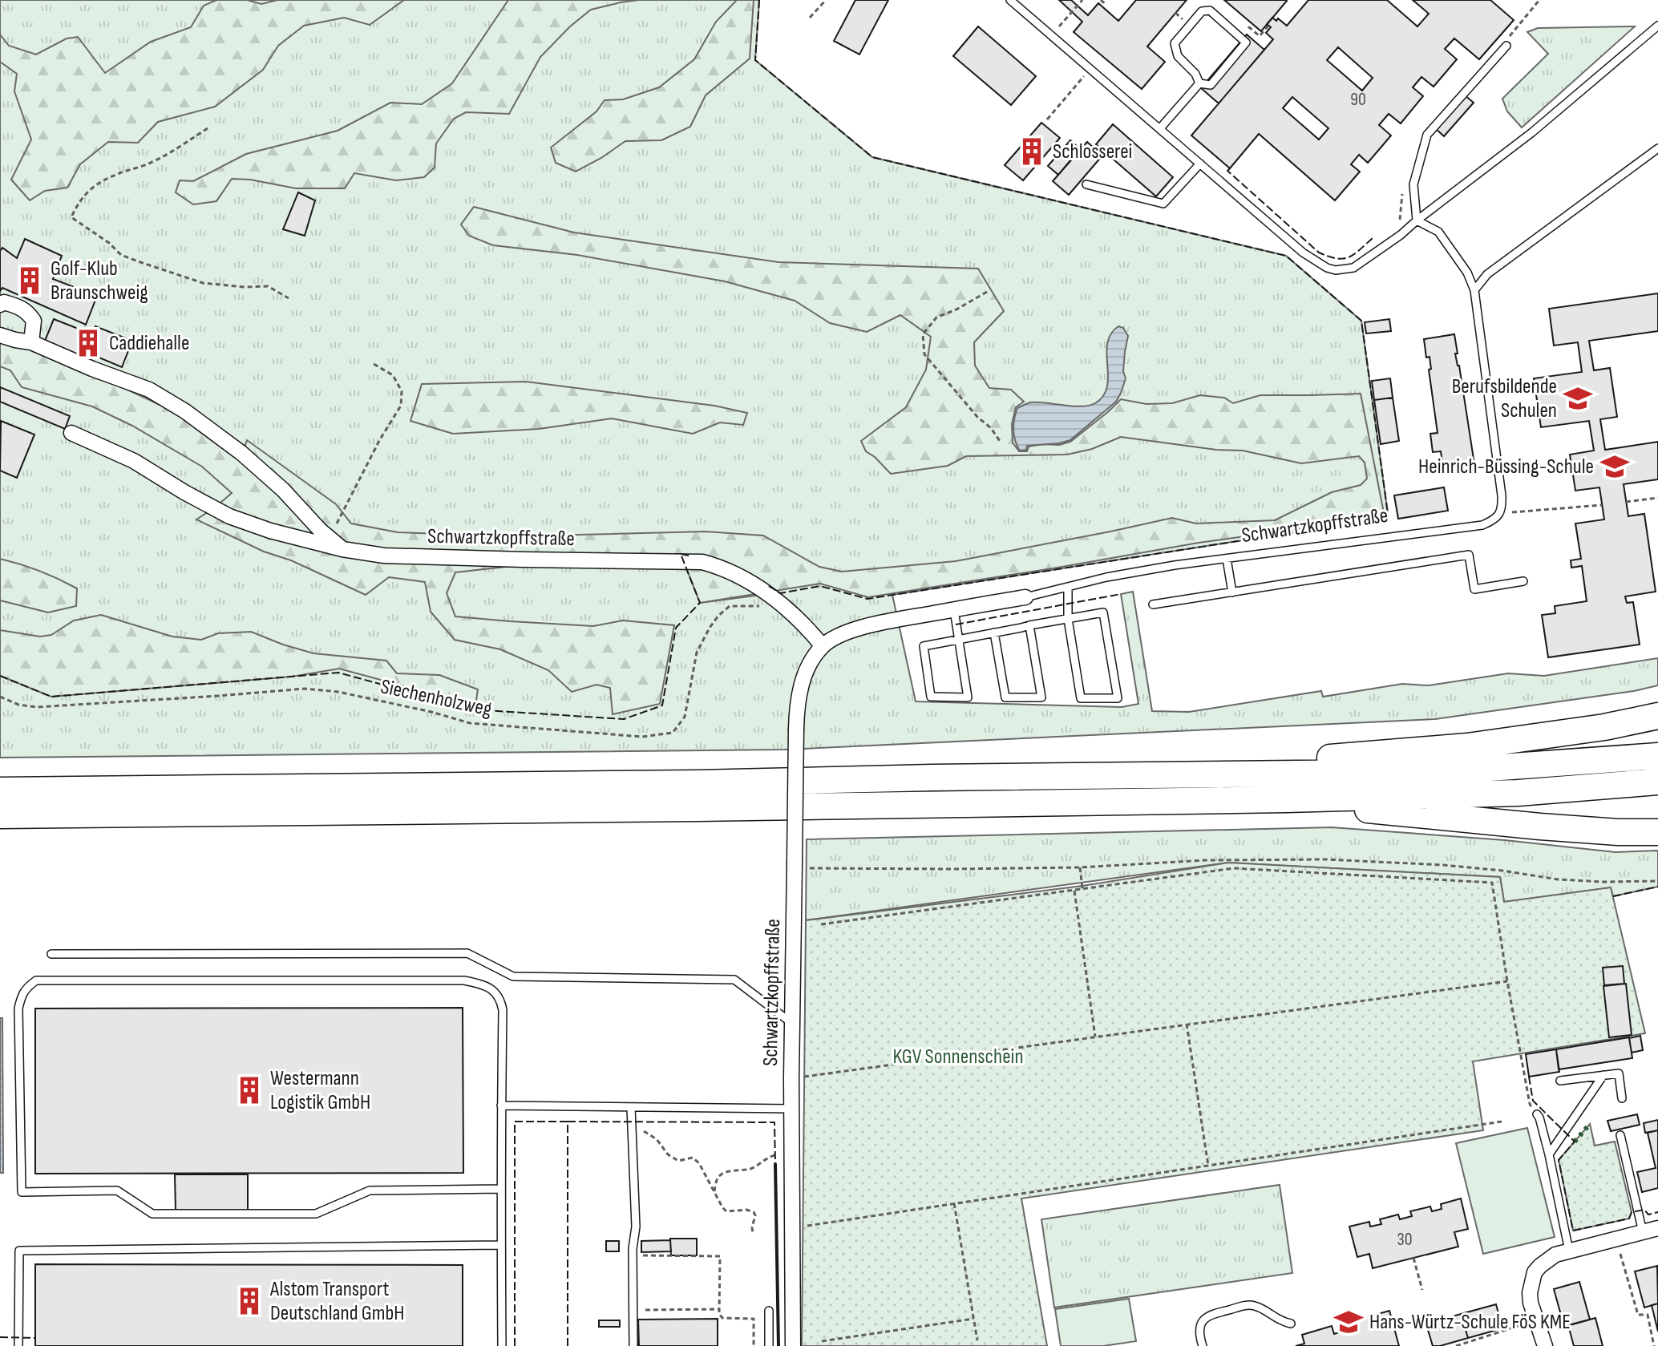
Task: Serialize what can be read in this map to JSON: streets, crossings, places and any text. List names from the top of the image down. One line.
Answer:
{"streets":{"street":["Schwartzkopffstraße"],"path":["Siechenholzweg"]},"crossings":[["Schwartzkopffstraße","Siechenholzweg"]],"parks":["KGV Sonnenschein"],"places":{"building":["Schlosserei","Golf-Klub Braunschweig","Caddiehalle","Westermann Logistik GmbH","Alstom Transport Deutschland GmbH"],"school or university":["Berufsbildende Schulen","Heinrich-Büssing-Schule","Hans-Würtz-Schule FöS KME"]},"house_numbers":["90","30"]}
